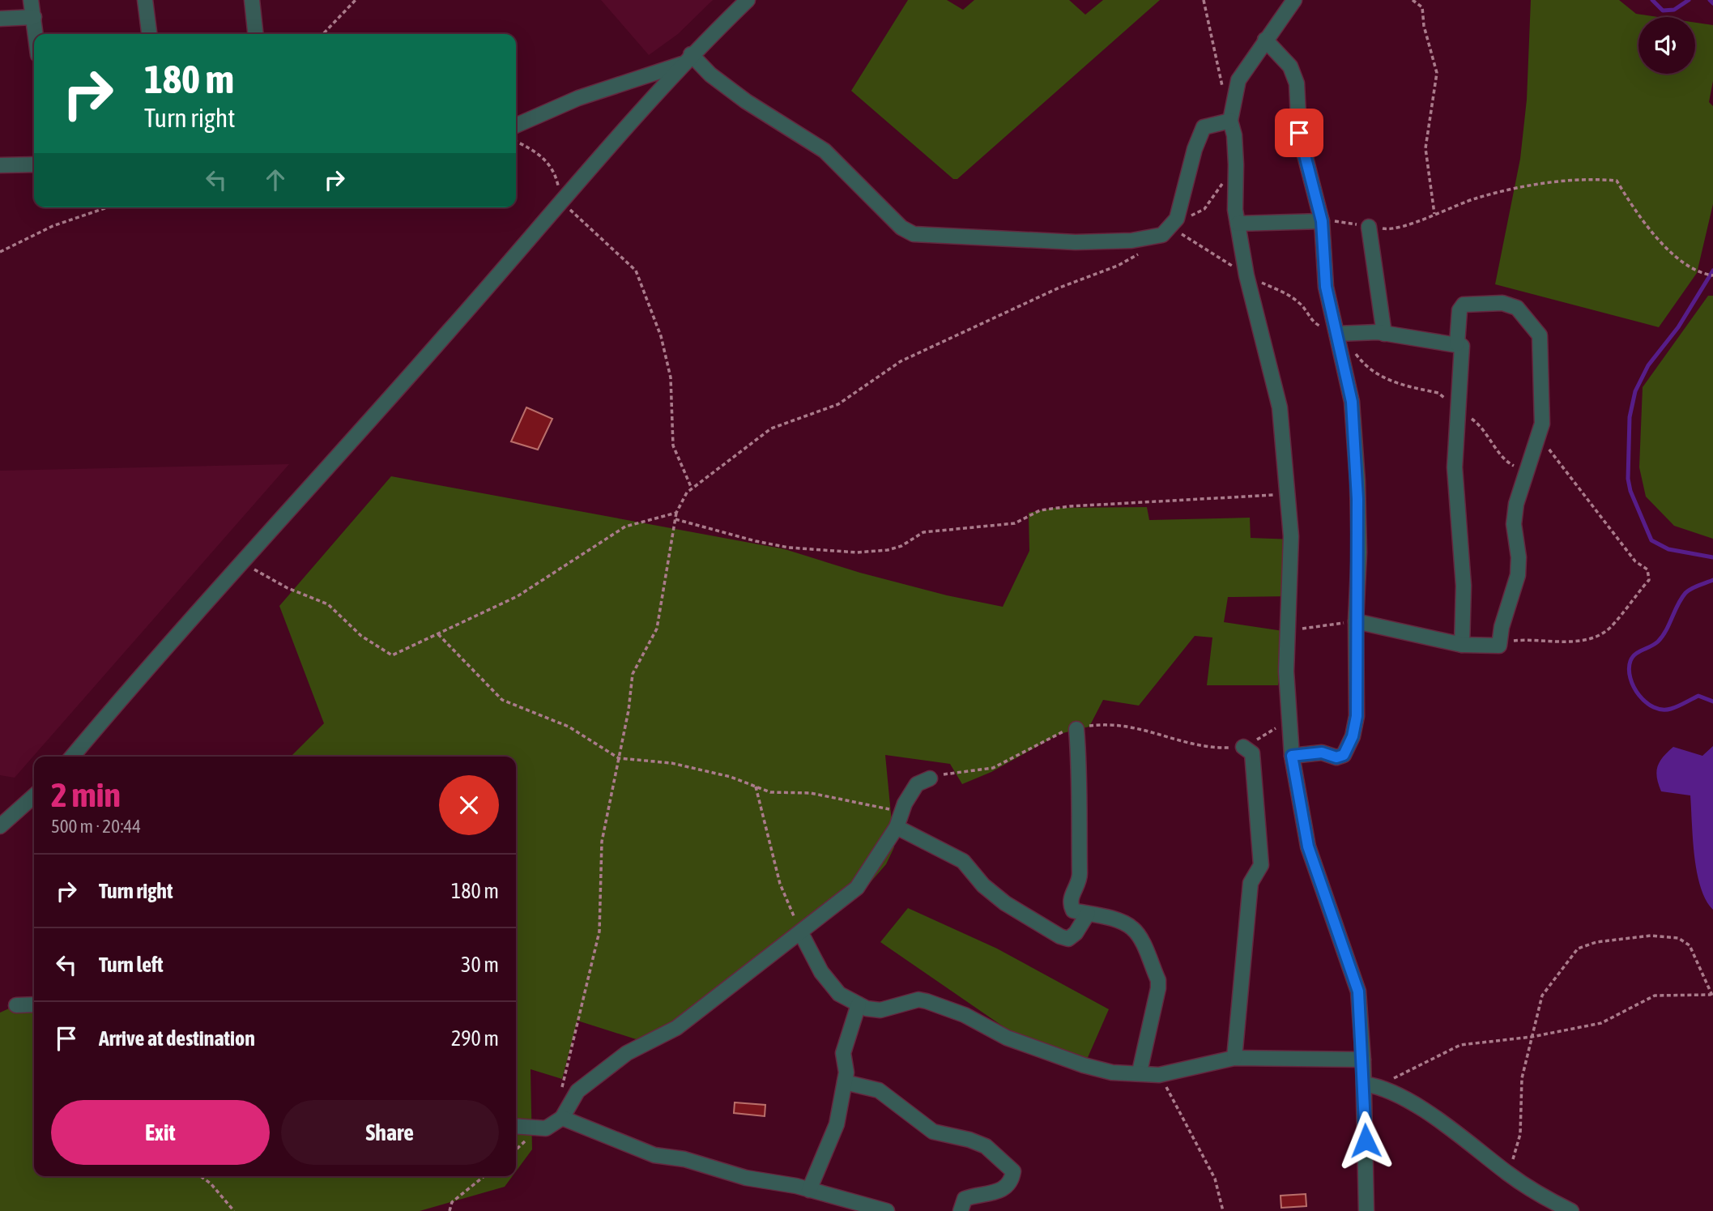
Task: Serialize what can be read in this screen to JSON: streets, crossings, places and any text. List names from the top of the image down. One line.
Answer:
{"page":{"turn":["180 m","Turn right"],"heading":["2 min","500 m · 20:44"],"list":[{"name":"Turn right","value":"180 m"},{"name":"Turn left","value":"30 m"},{"name":"Arrive at destination","value":"290 m"}],"buttons":["Exit","Share"]}}
